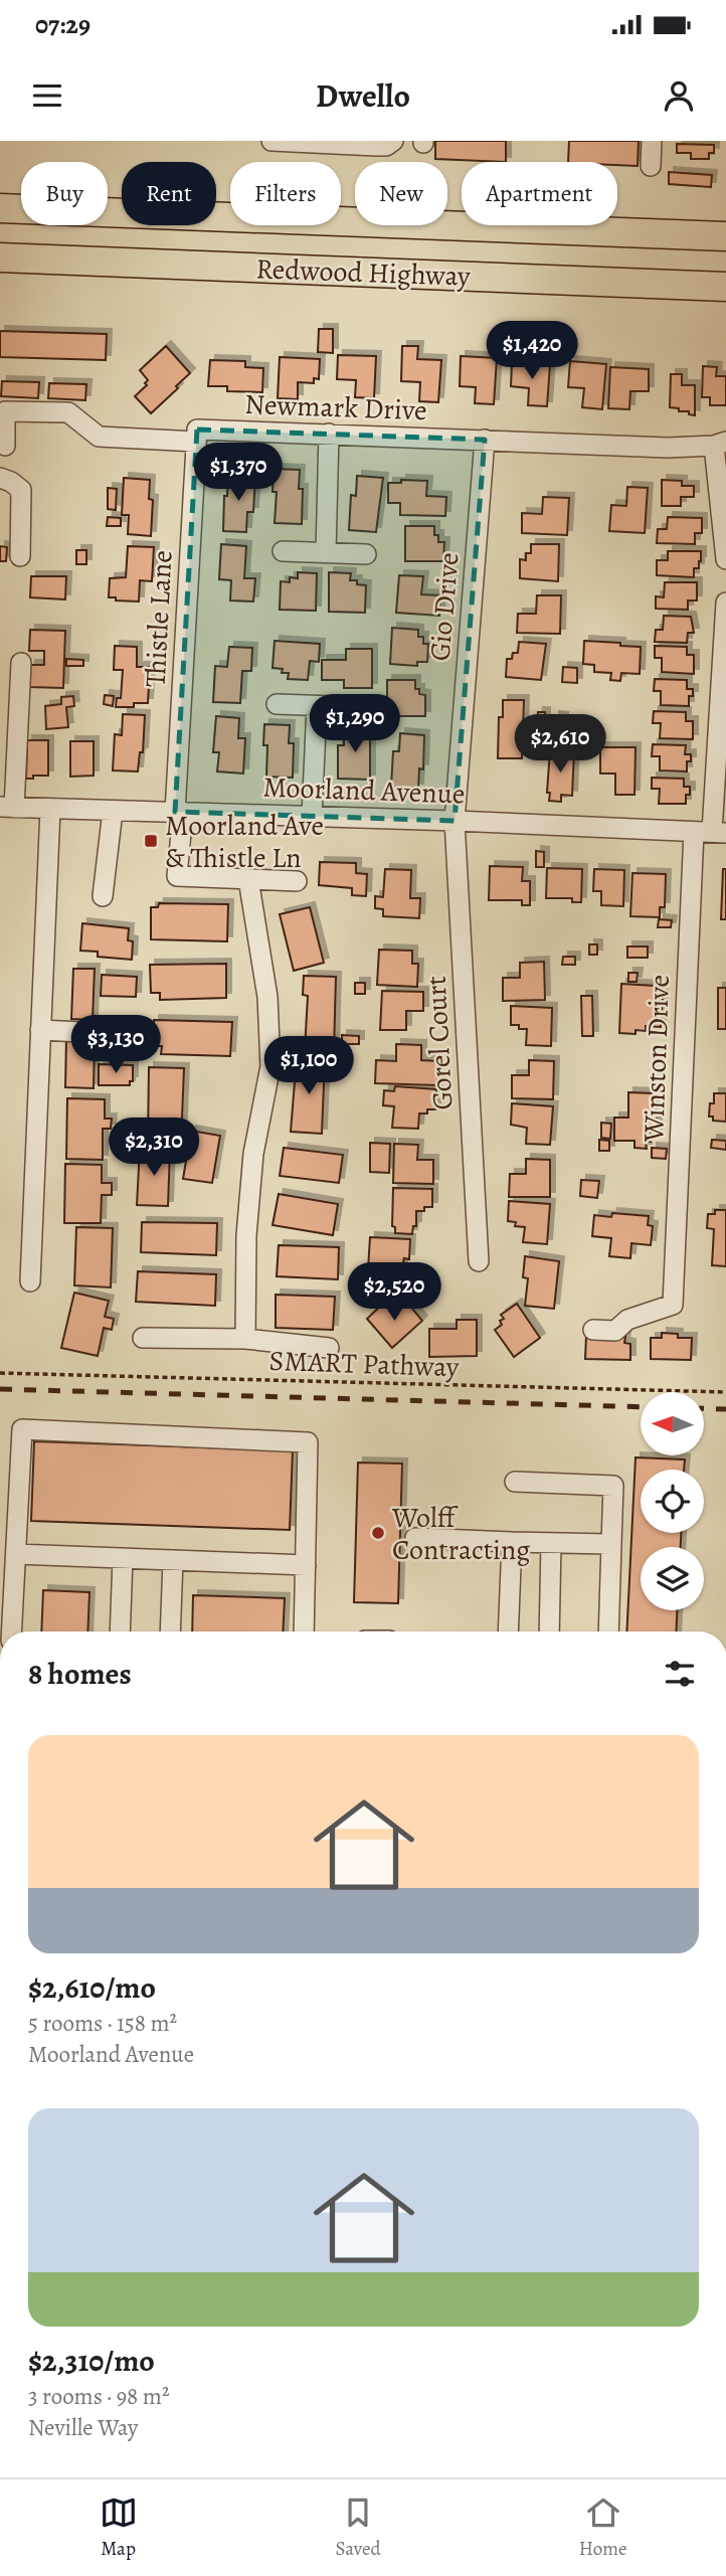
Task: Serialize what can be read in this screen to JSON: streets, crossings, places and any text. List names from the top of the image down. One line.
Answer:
{"streets":{"highway":["Redwood Highway"],"street":["Newmark Drive","Gio Drive","Thistle Lane","Moorland Avenue","Gorel Court","Winston Drive"],"path":["SMART Pathway"]},"crossings":[["Newmark Drive","Gio Drive"],["Newmark Drive","Thistle Lane"],["Gio Drive","Moorland Avenue"],["Gio Drive","Gorel Court"],["Thistle Lane","Moorland Avenue"],["Moorland Avenue","Gorel Court"],["Moorland Avenue","Winston Drive"]],"places":{"transit":["Moorland Ave & Thistle Ln"],"other":["Wolff Contracting"]},"north":"left","page":{"status":"07:29","header":"Dwello","chip":["Buy","Rent","Filters","New","Apartment"],"price":["$1,420","$1,370","$1,290","$2,610","$3,130","$1,100","$2,310","$2,520"],"heading":"8 homes","list":[{"name":"$2,610/mo","note":"5 rooms · 158 m² · Moorland Avenue"},{"name":"$2,310/mo","note":"3 rooms · 98 m² · Neville Way"}],"tabs":["Map","Saved","Home"]}}
